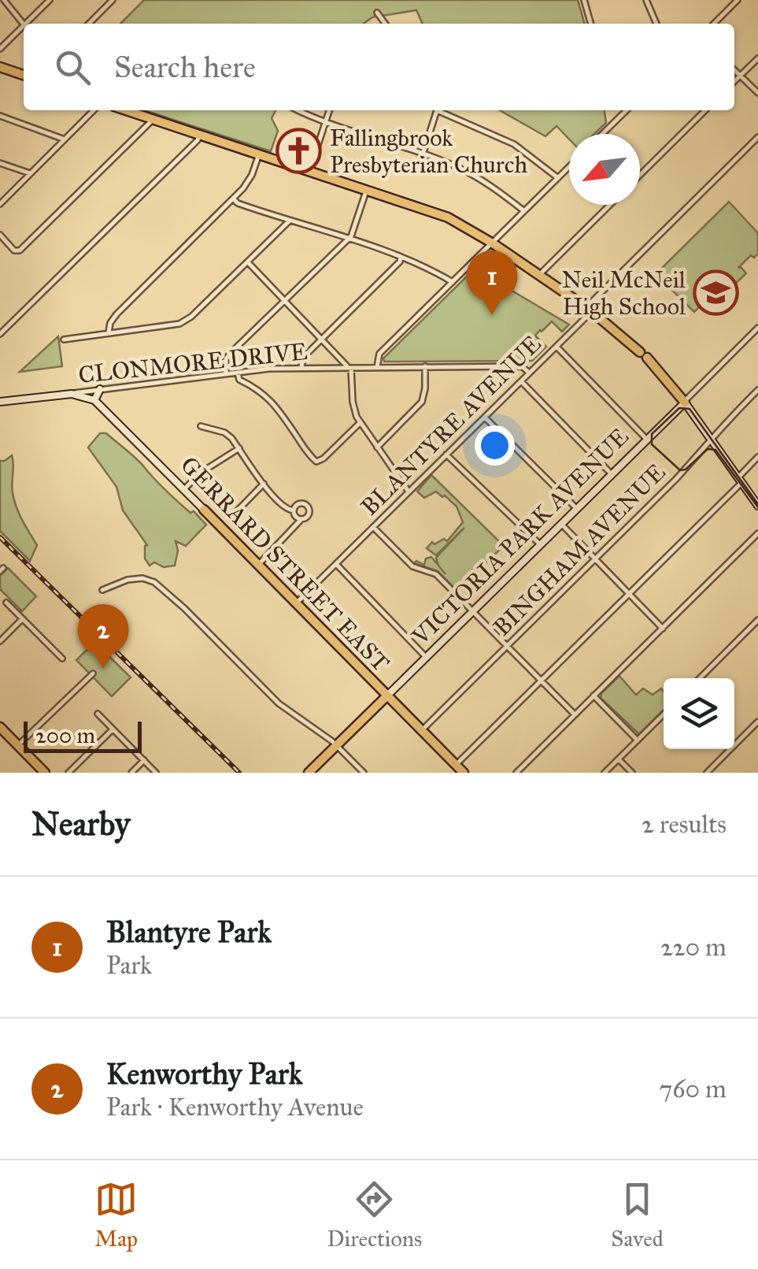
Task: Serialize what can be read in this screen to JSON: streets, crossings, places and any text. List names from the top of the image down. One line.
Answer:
{"streets":{"main road":["VICTORIA PARK AVENUE","GERRARD STREET EAST"],"street":["CLONMORE DRIVE","BLANTYRE AVENUE","BINGHAM AVENUE"]},"crossings":[["CLONMORE DRIVE","BLANTYRE AVENUE"],["CLONMORE DRIVE","GERRARD STREET EAST"],["BLANTYRE AVENUE","GERRARD STREET EAST"],["VICTORIA PARK AVENUE","GERRARD STREET EAST"],["BINGHAM AVENUE","GERRARD STREET EAST"]],"places":{"church":["Fallingbrook Presbyterian Church"],"school or university":["Neil McNeil High School"]},"scale_bar":"200 m","north":"bottom left","page":{"search":"Search here","pins":["1","2"],"scale":"200 m","heading":["Nearby","2 results"],"list":[{"mark":"1","name":"Blantyre Park","note":"Park","value":"220 m"},{"mark":"2","name":"Kenworthy Park","note":"Park · Kenworthy Avenue","value":"760 m"}],"nav":["Map","Directions","Saved"]}}
